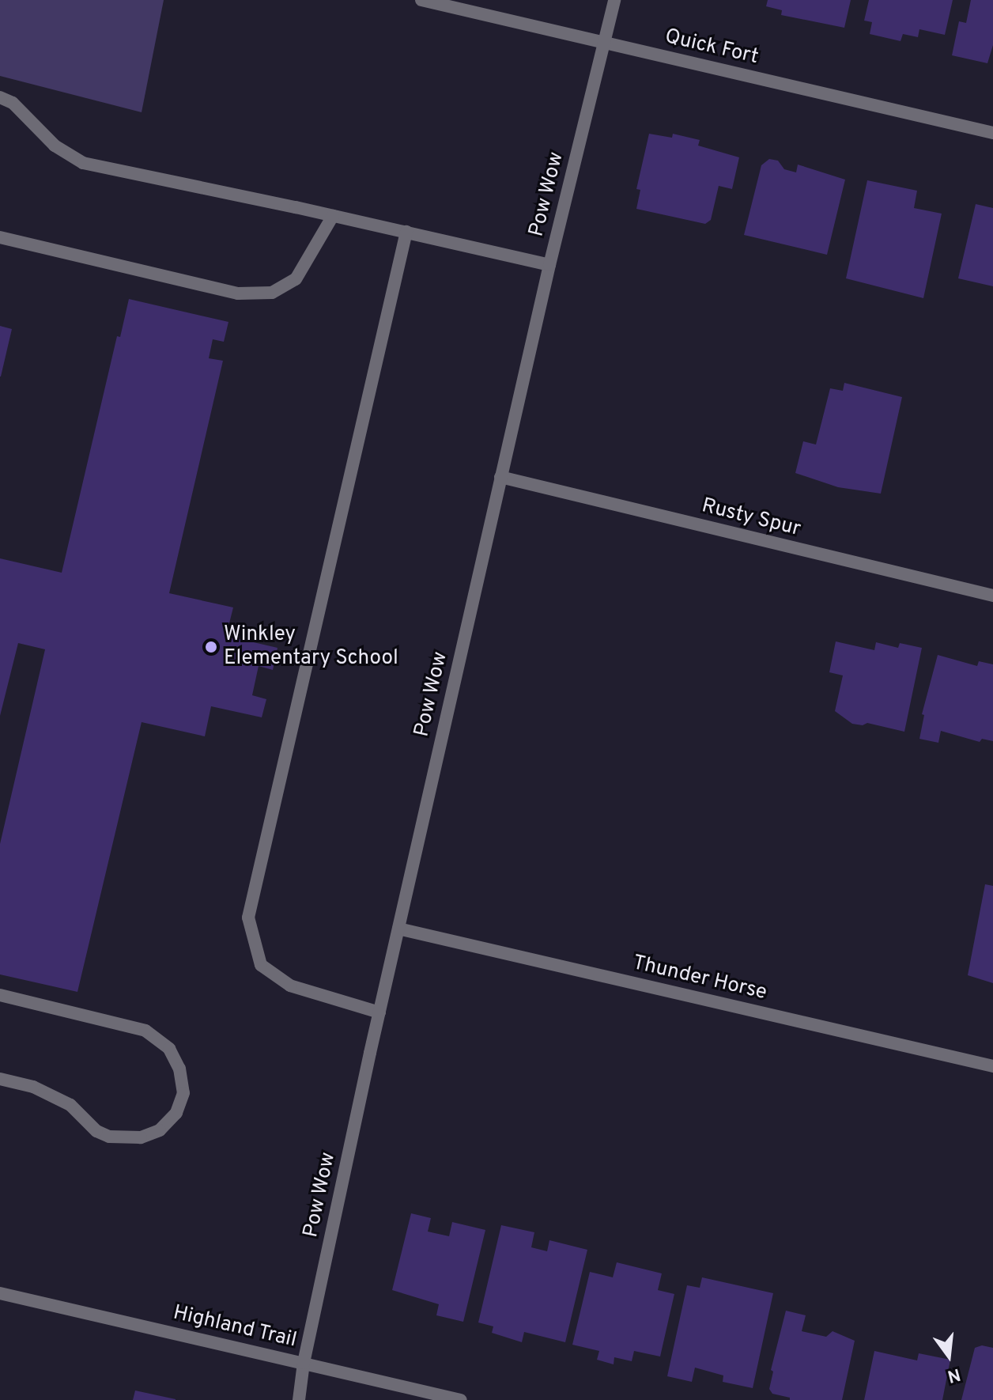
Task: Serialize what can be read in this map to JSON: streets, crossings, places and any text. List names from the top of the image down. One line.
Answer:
{"streets":{"street":["Quick Fort","Pow Wow","Rusty Spur","Thunder Horse","Highland Trail"]},"crossings":[["Quick Fort","Pow Wow"],["Pow Wow","Rusty Spur"],["Pow Wow","Thunder Horse"],["Pow Wow","Highland Trail"]],"places":["Winkley Elementary School"],"north":"bottom"}
